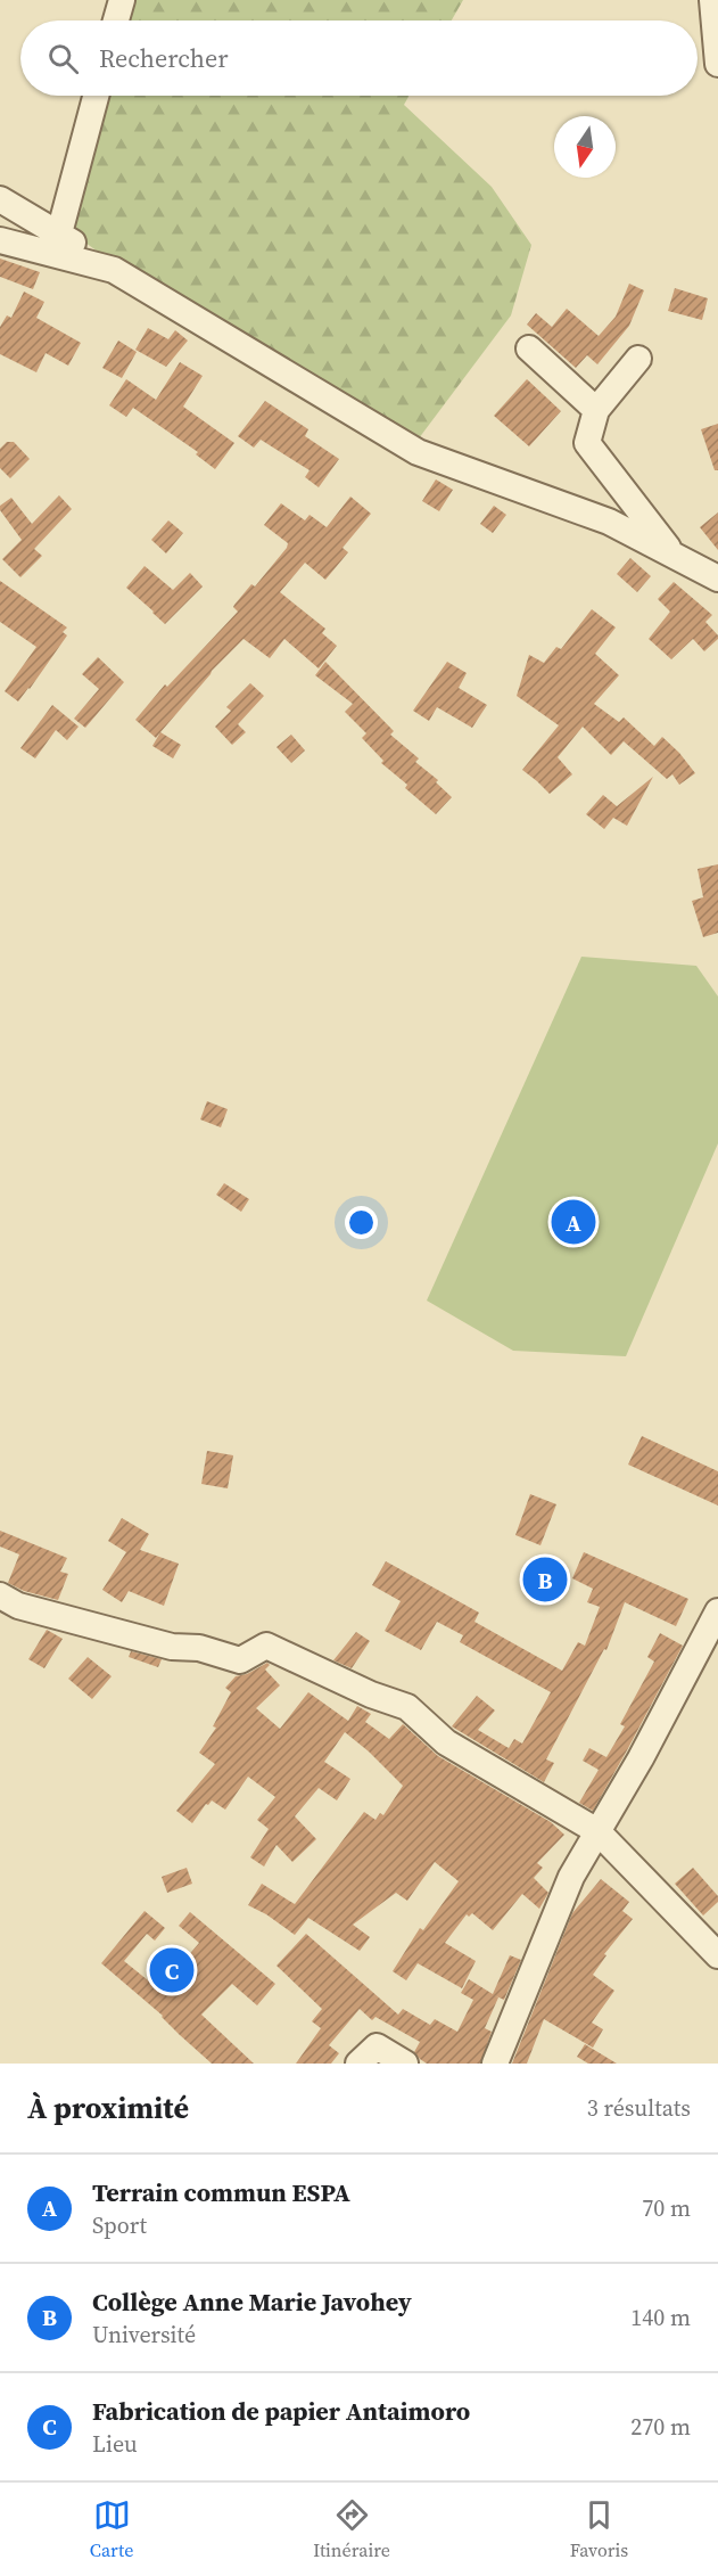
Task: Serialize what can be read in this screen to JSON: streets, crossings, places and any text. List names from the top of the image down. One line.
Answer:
{"north":"bottom","page":{"search":"Rechercher","pins":["A","B","C"],"heading":["À proximité","3 résultats"],"list":[{"mark":"A","name":"Terrain commun ESPA","note":"Sport","value":"70 m"},{"mark":"B","name":"Collège Anne Marie Javohey","note":"Université","value":"140 m"},{"mark":"C","name":"Fabrication de papier Antaimoro","note":"Lieu","value":"270 m"}],"nav":["Carte","Itinéraire","Favoris"]}}
